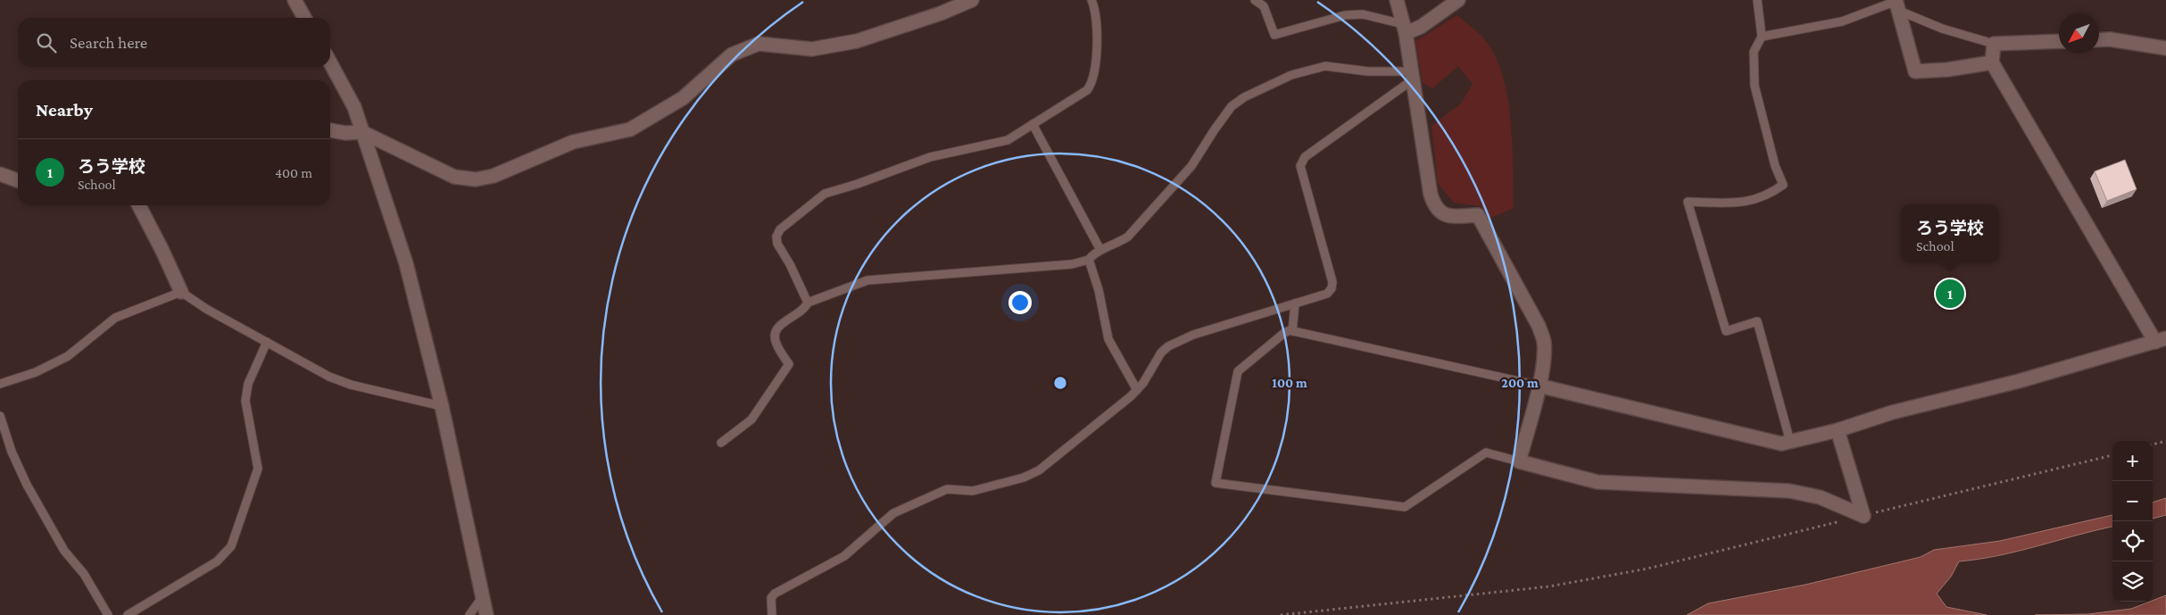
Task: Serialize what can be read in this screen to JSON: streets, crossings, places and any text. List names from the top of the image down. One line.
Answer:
{"north":"bottom left","page":{"search":"Search here","heading":"Nearby","list":[{"mark":"1","name":"ろう学校","note":"School","value":"400 m"}],"popup":["ろう学校","School"],"pins":"1","map_buttons":["+","−"]},"rings":["100 m","200 m"]}
